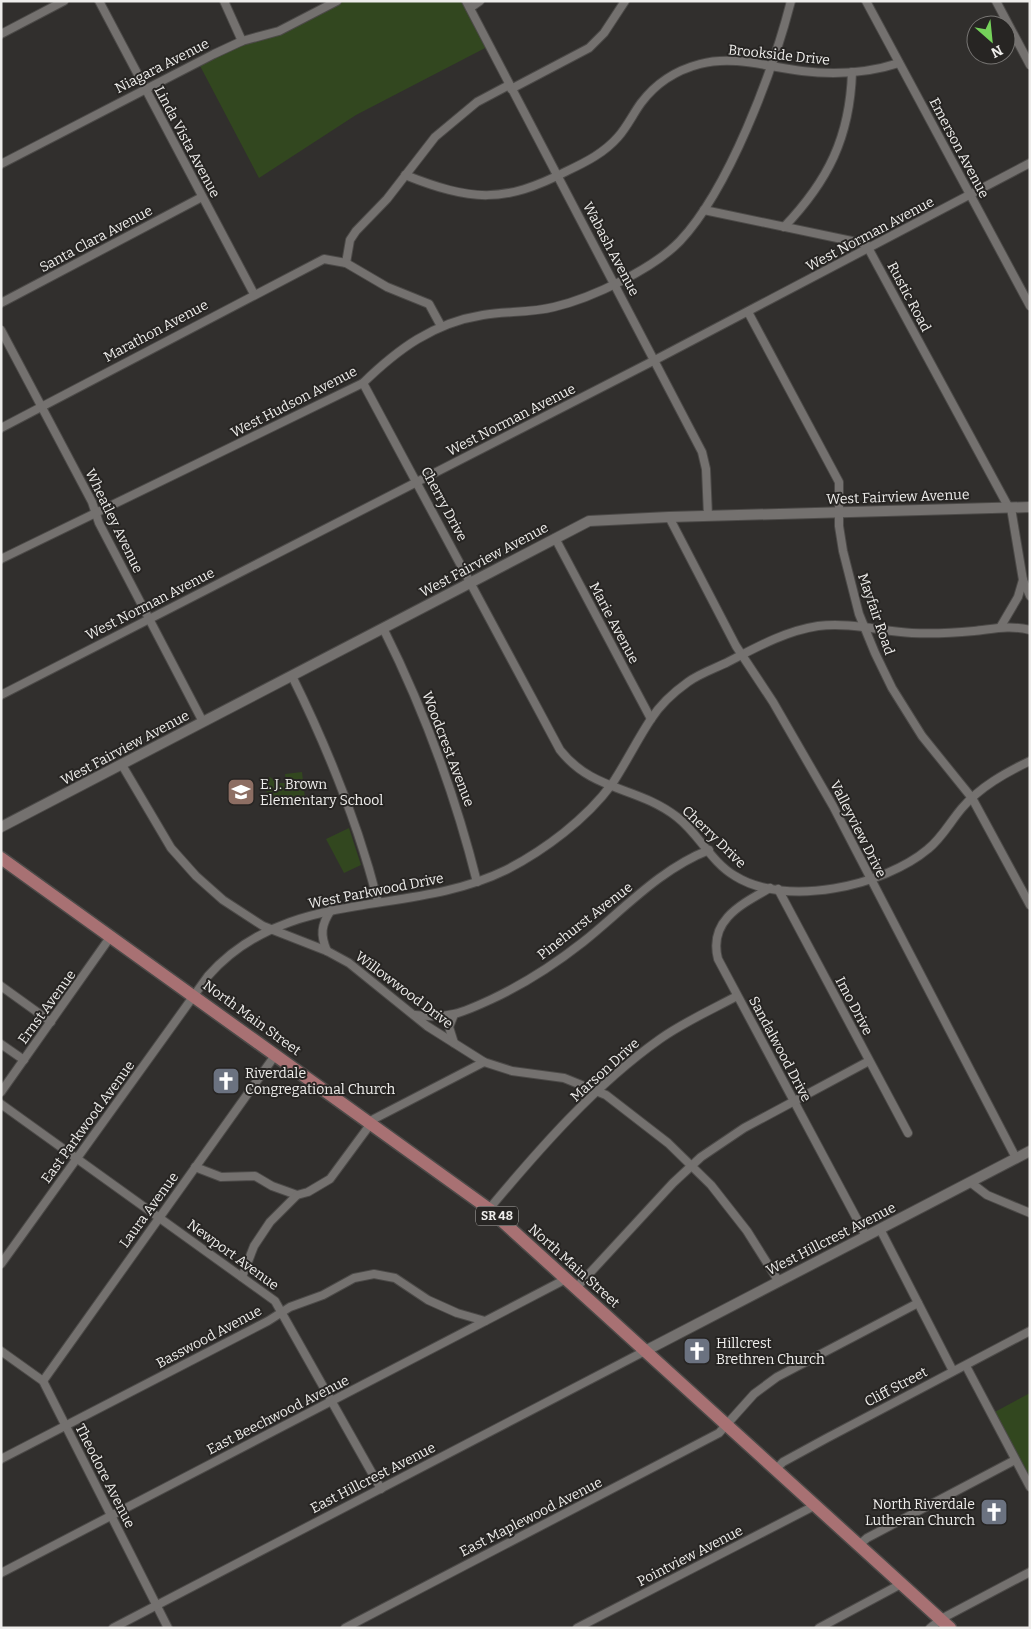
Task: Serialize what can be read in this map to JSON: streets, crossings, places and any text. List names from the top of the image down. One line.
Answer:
{"streets":{"main road":["North Main Street","SR 48"],"street":["Brookside Drive","Niagara Avenue","Linda Vista Avenue","Emerson Avenue","West Norman Avenue","Santa Clara Avenue","Wabash Avenue","Rustic Road","Marathon Avenue","West Hudson Avenue","West Fairview Avenue","Cherry Drive","Wheatley Avenue","Mayfair Road","Marie Avenue","Woodcrest Avenue","Valleyview Drive","West Parkwood Drive","Pinehurst Avenue","Willowwood Drive","Imo Drive","Ernst Avenue","Sandalwood Drive","Marson Drive","East Parkwood Avenue","Laura Avenue","West Hillcrest Avenue","Newport Avenue","Basswood Avenue","Cliff Street","East Beechwood Avenue","Theodore Avenue","East Hillcrest Avenue","East Maplewood Avenue","Pointview Avenue"]},"crossings":[["Brookside Drive","Emerson Avenue"],["Brookside Drive","Wabash Avenue"],["Brookside Drive","West Hudson Avenue"],["Niagara Avenue","Linda Vista Avenue"],["Linda Vista Avenue","Santa Clara Avenue"],["Linda Vista Avenue","Marathon Avenue"],["Emerson Avenue","West Norman Avenue"],["West Norman Avenue","Wabash Avenue"],["West Norman Avenue","Rustic Road"],["West Norman Avenue","Cherry Drive"],["West Norman Avenue","Wheatley Avenue"],["West Norman Avenue","Mayfair Road"],["Wabash Avenue","West Hudson Avenue"],["Wabash Avenue","West Fairview Avenue"],["Rustic Road","West Fairview Avenue"],["Marathon Avenue","Wheatley Avenue"],["West Hudson Avenue","Cherry Drive"],["West Hudson Avenue","Wheatley Avenue"],["West Fairview Avenue","Cherry Drive"],["West Fairview Avenue","Wheatley Avenue"],["West Fairview Avenue","Mayfair Road"],["West Fairview Avenue","Marie Avenue"],["West Fairview Avenue","Woodcrest Avenue"],["West Fairview Avenue","Valleyview Drive"],["West Fairview Avenue","Willowwood Drive"],["Cherry Drive","Mayfair Road"],["Cherry Drive","Valleyview Drive"],["Cherry Drive","West Parkwood Drive"],["Cherry Drive","Pinehurst Avenue"],["Cherry Drive","Imo Drive"],["Cherry Drive","Sandalwood Drive"],["Mayfair Road","West Parkwood Drive"],["Marie Avenue","West Parkwood Drive"],["Woodcrest Avenue","West Parkwood Drive"],["Valleyview Drive","West Parkwood Drive"],["Valleyview Drive","West Hillcrest Avenue"],["West Parkwood Drive","Willowwood Drive"],["West Parkwood Drive","North Main Street"],["West Parkwood Drive","East Parkwood Avenue"],["Pinehurst Avenue","Willowwood Drive"],["Willowwood Drive","Marson Drive"],["Willowwood Drive","West Hillcrest Avenue"],["Ernst Avenue","North Main Street"],["North Main Street","Marson Drive"],["North Main Street","East Parkwood Avenue"],["North Main Street","Laura Avenue"],["North Main Street","West Hillcrest Avenue"],["North Main Street","Cliff Street"],["North Main Street","East Beechwood Avenue"],["North Main Street","East Hillcrest Avenue"],["North Main Street","East Maplewood Avenue"],["North Main Street","Pointview Avenue"],["Sandalwood Drive","Marson Drive"],["Sandalwood Drive","West Hillcrest Avenue"],["East Parkwood Avenue","Newport Avenue"],["Laura Avenue","Newport Avenue"],["Laura Avenue","Theodore Avenue"],["West Hillcrest Avenue","East Hillcrest Avenue"],["Newport Avenue","Basswood Avenue"],["Newport Avenue","East Beechwood Avenue"],["Newport Avenue","East Hillcrest Avenue"],["Basswood Avenue","East Beechwood Avenue"],["Basswood Avenue","Theodore Avenue"],["East Beechwood Avenue","Theodore Avenue"],["Theodore Avenue","East Hillcrest Avenue"]],"places":{"school or university":["E. J. Brown Elementary School"],"church":["Riverdale Congregational Church","Hillcrest Brethren Church","North Riverdale Lutheran Church"]},"north":"bottom right"}
